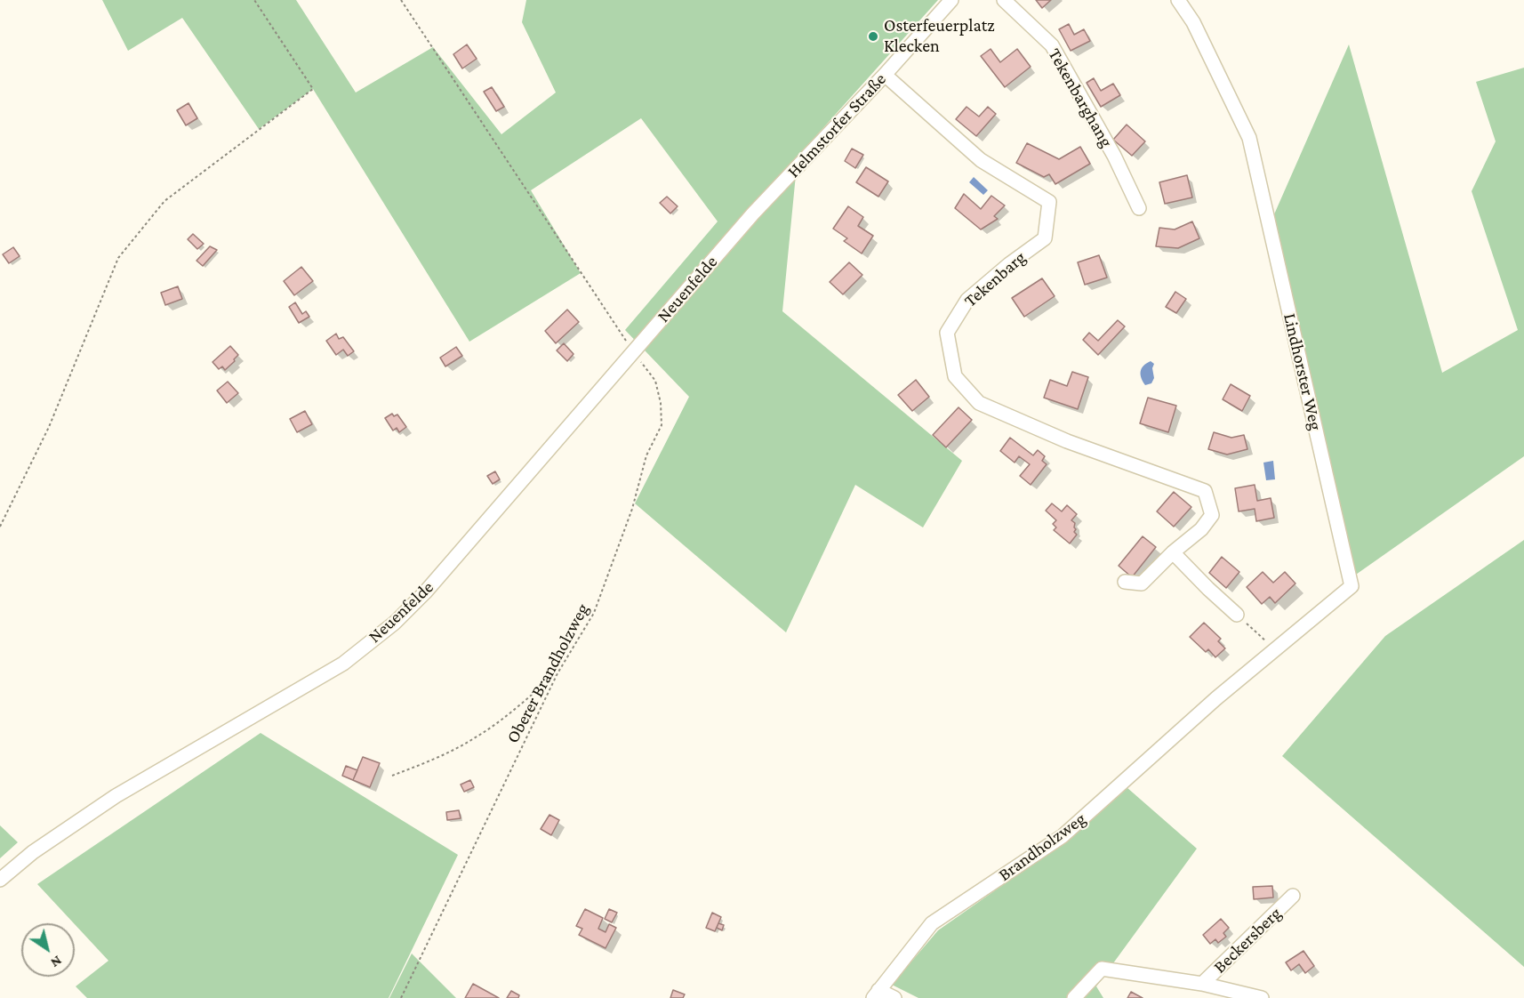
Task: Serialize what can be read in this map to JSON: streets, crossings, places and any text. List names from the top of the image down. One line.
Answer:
{"streets":{"street":["Tekenbarghang","Helmstorfer Straße","Tekenbarg","Neuenfelde","Lindhorster Weg","Brandholzweg","Beckersberg"],"path":["Oberer Brandholzweg"]},"crossings":[["Helmstorfer Straße","Tekenbarg"],["Helmstorfer Straße","Neuenfelde"],["Neuenfelde","Oberer Brandholzweg"],["Lindhorster Weg","Brandholzweg"]],"places":["Osterfeuerplatz Klecken"],"north":"bottom right"}
